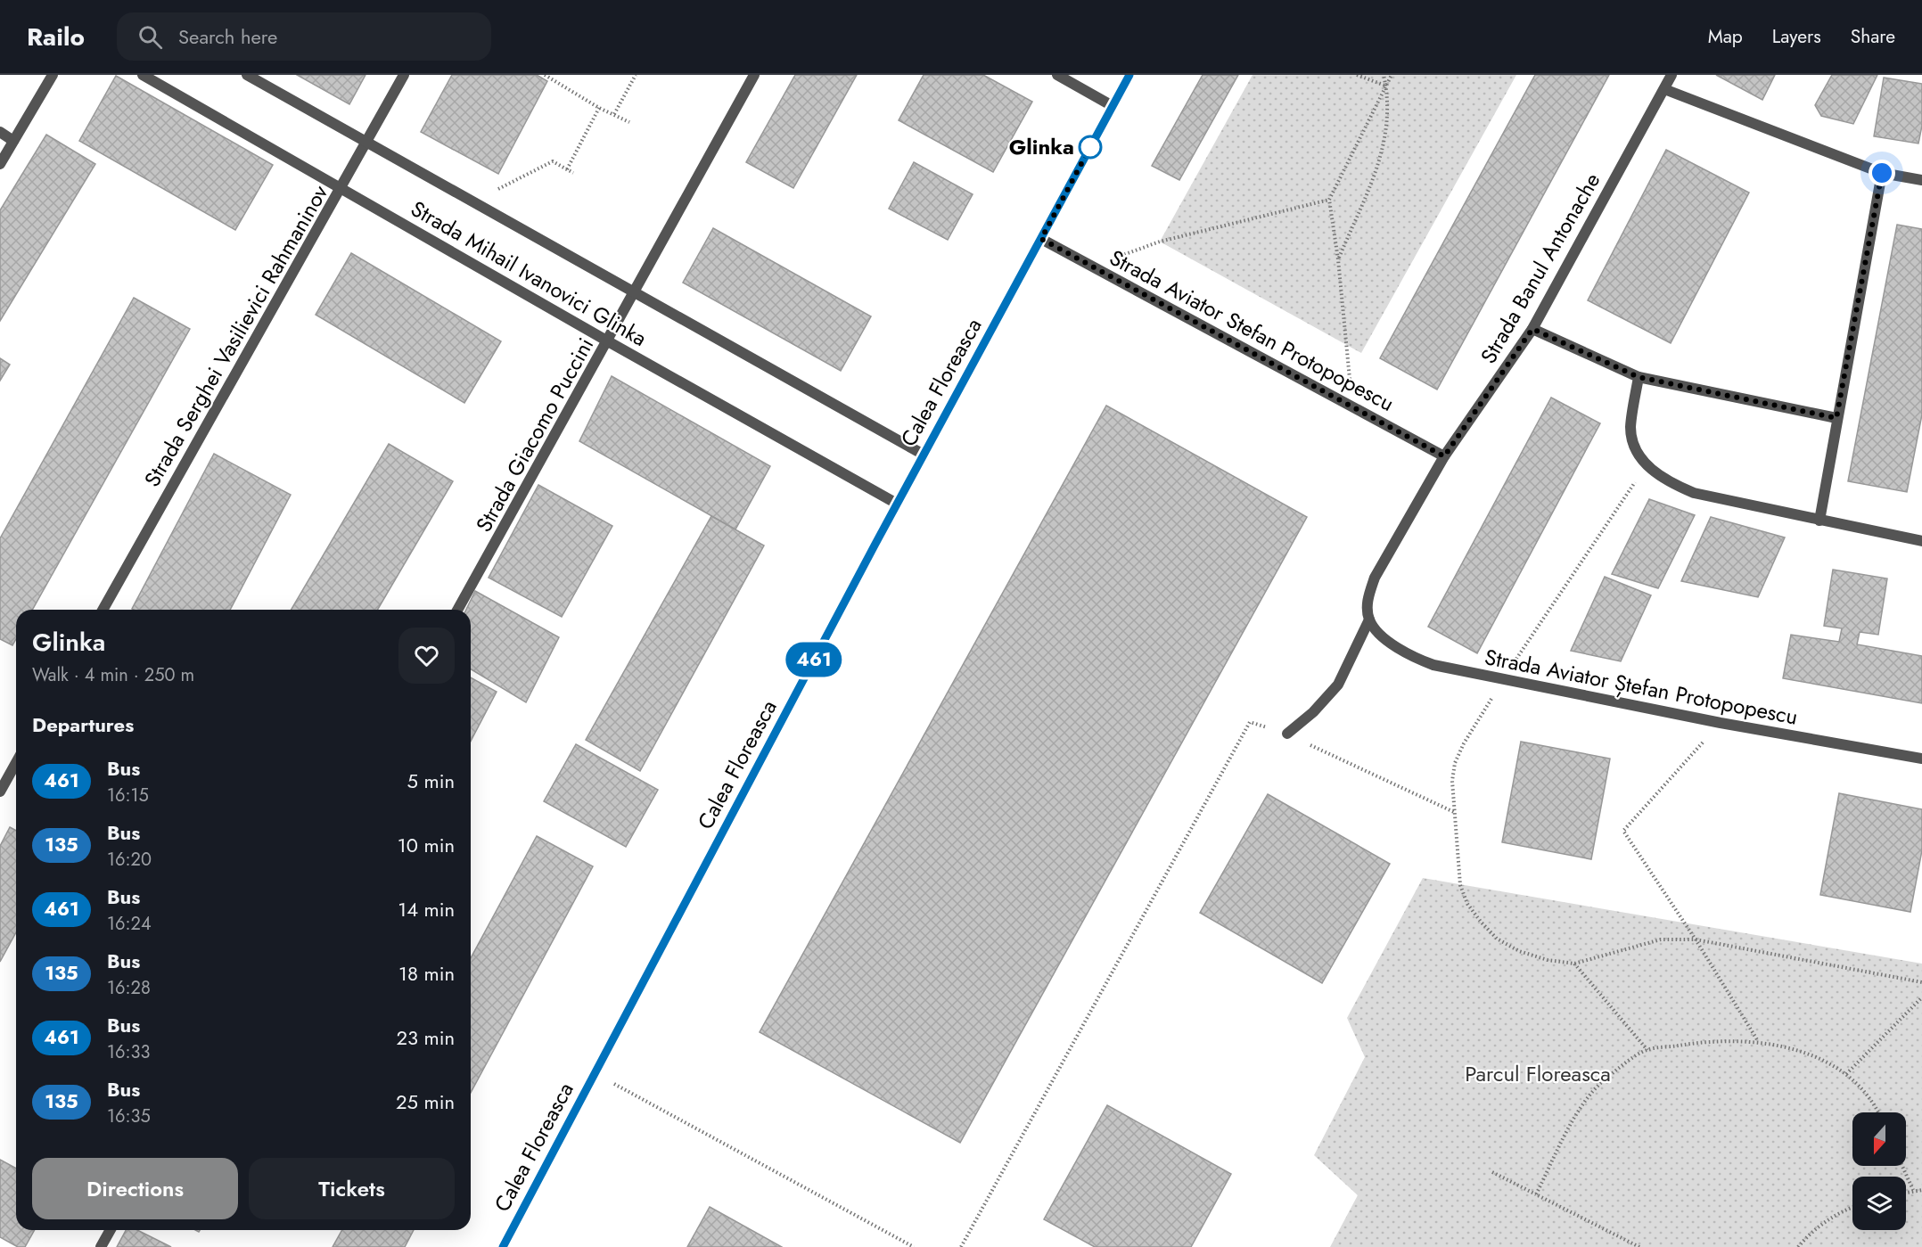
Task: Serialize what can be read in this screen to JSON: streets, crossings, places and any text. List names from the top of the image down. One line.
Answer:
{"streets":{"street":["Strada Banul Antonache","Strada Mihail Ivanovici Glinka","Strada Aviator Stefan Protopopescu","Strada Serghei Vasilievici Rahmaninov","Calea Floreasca","Strada Giacomo Puccini","Strada Aviator Ștefan Protopopescu"]},"crossings":[["Strada Banul Antonache","Strada Aviator Stefan Protopopescu"],["Strada Banul Antonache","Strada Aviator Ștefan Protopopescu"],["Strada Mihail Ivanovici Glinka","Strada Serghei Vasilievici Rahmaninov"],["Strada Mihail Ivanovici Glinka","Calea Floreasca"],["Strada Mihail Ivanovici Glinka","Strada Giacomo Puccini"],["Strada Aviator Stefan Protopopescu","Calea Floreasca"]],"parks":["Parcul Floreasca"],"places":["Glinka"],"lines":["bus line 461"],"north":"bottom","page":{"header":"Railo","search":"Search here","nav":["Map","Layers","Share"],"on_map":"461","heading":[["Glinka","Walk · 4 min · 250 m"],"Departures"],"list":[{"mark":"461","name":"Bus","note":"16:15","value":"5 min"},{"mark":"135","name":"Bus","note":"16:20","value":"10 min"},{"mark":"461","name":"Bus","note":"16:24","value":"14 min"},{"mark":"135","name":"Bus","note":"16:28","value":"18 min"},{"mark":"461","name":"Bus","note":"16:33","value":"23 min"},{"mark":"135","name":"Bus","note":"16:35","value":"25 min"}],"buttons":["Directions","Tickets"]}}
